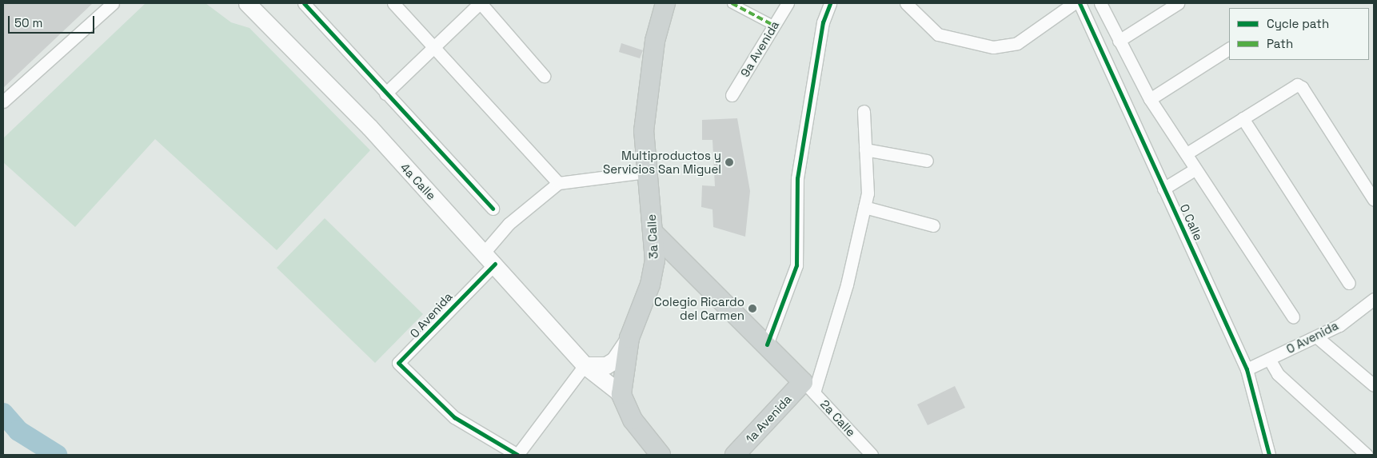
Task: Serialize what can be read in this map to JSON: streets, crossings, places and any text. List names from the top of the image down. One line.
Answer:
{"streets":{"main road":["4a Calle","3a Calle","1a Avenida"],"street":["9a Avenida","0 Calle","0 Avenida","2a Calle"]},"crossings":[["4a Calle","3a Calle"],["4a Calle","0 Avenida"],["0 Calle","0 Avenida"],["2a Calle","1a Avenida"]],"places":["Multiproductos y Servicios San Miguel","Colegio Ricardo del Carmen"],"legend":["Cycle path","Path"],"scale_bar":"50 m"}
